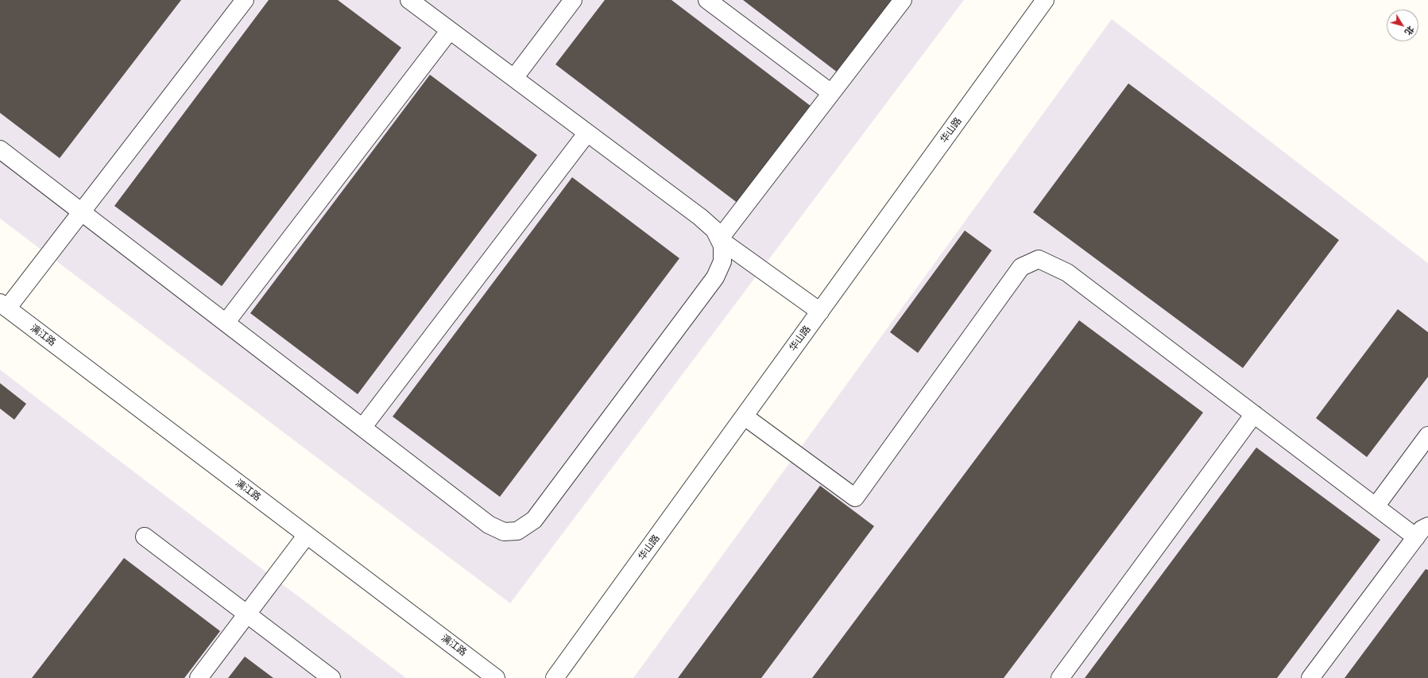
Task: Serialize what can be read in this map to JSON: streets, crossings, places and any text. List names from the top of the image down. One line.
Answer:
{"streets":{"street":["华山路","漓江路"]},"north":"bottom right"}
